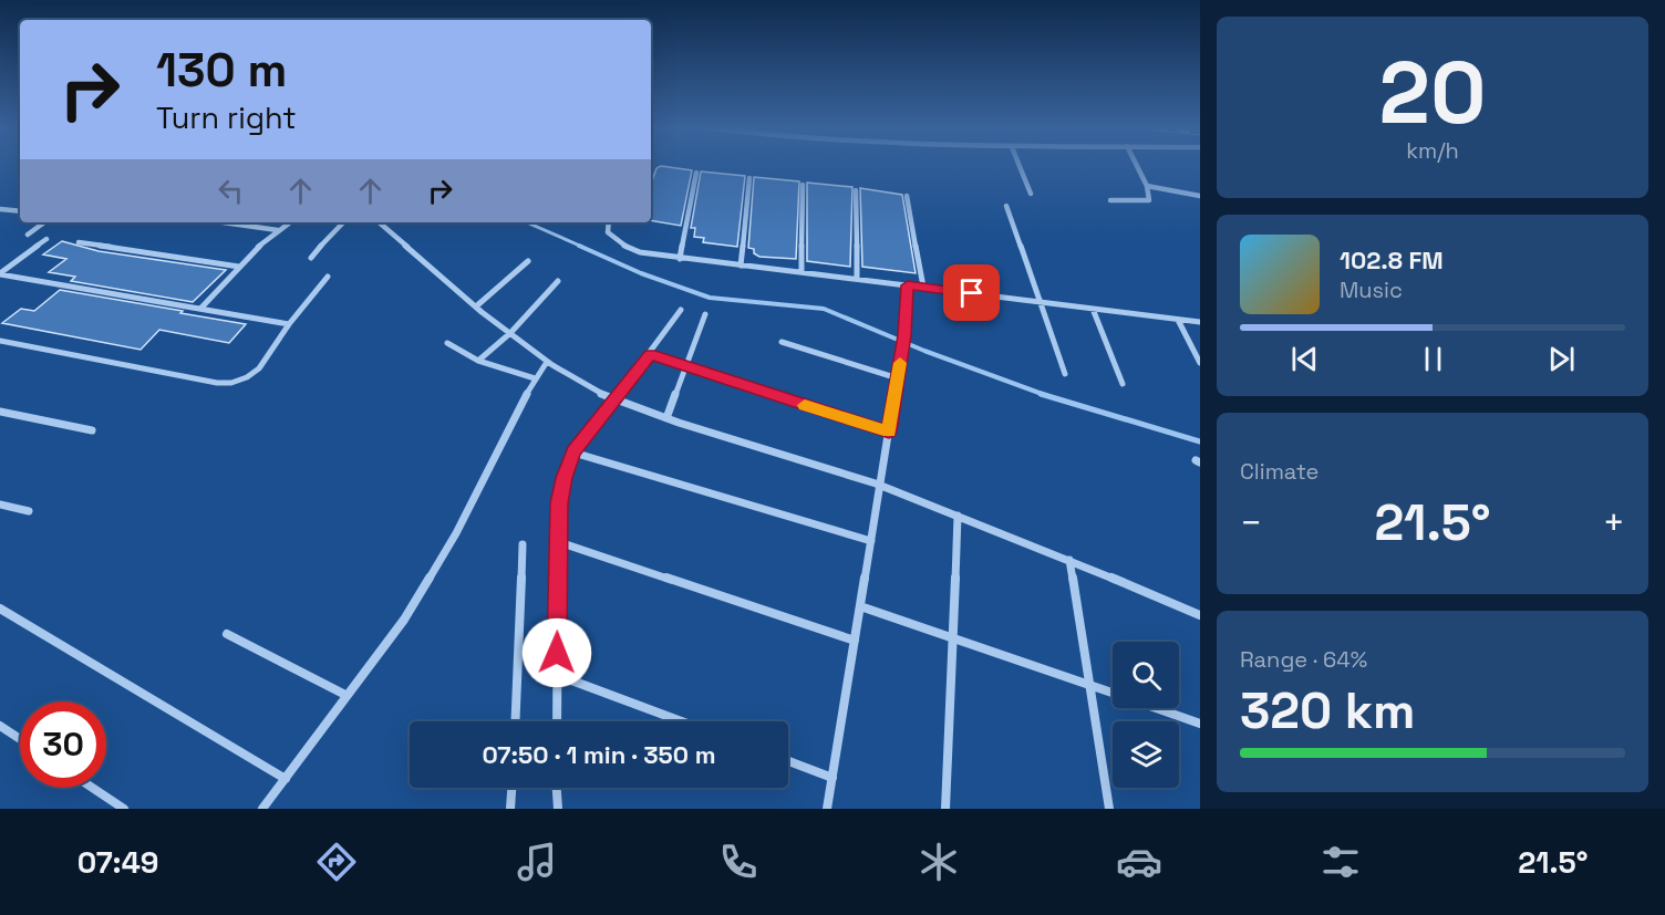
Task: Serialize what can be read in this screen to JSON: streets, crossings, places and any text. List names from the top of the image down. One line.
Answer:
{"page":{"tile":[["20","km/h"],"Climate",["Range · 64%","320 km"]],"turn":["130 m","Turn right"],"song":["102.8 FM","Music"],"heat":["−","21.5°","+"],"limit":"30","trip":"07:50 · 1 min · 350 m","tabs":["07:49","21.5°"]}}
